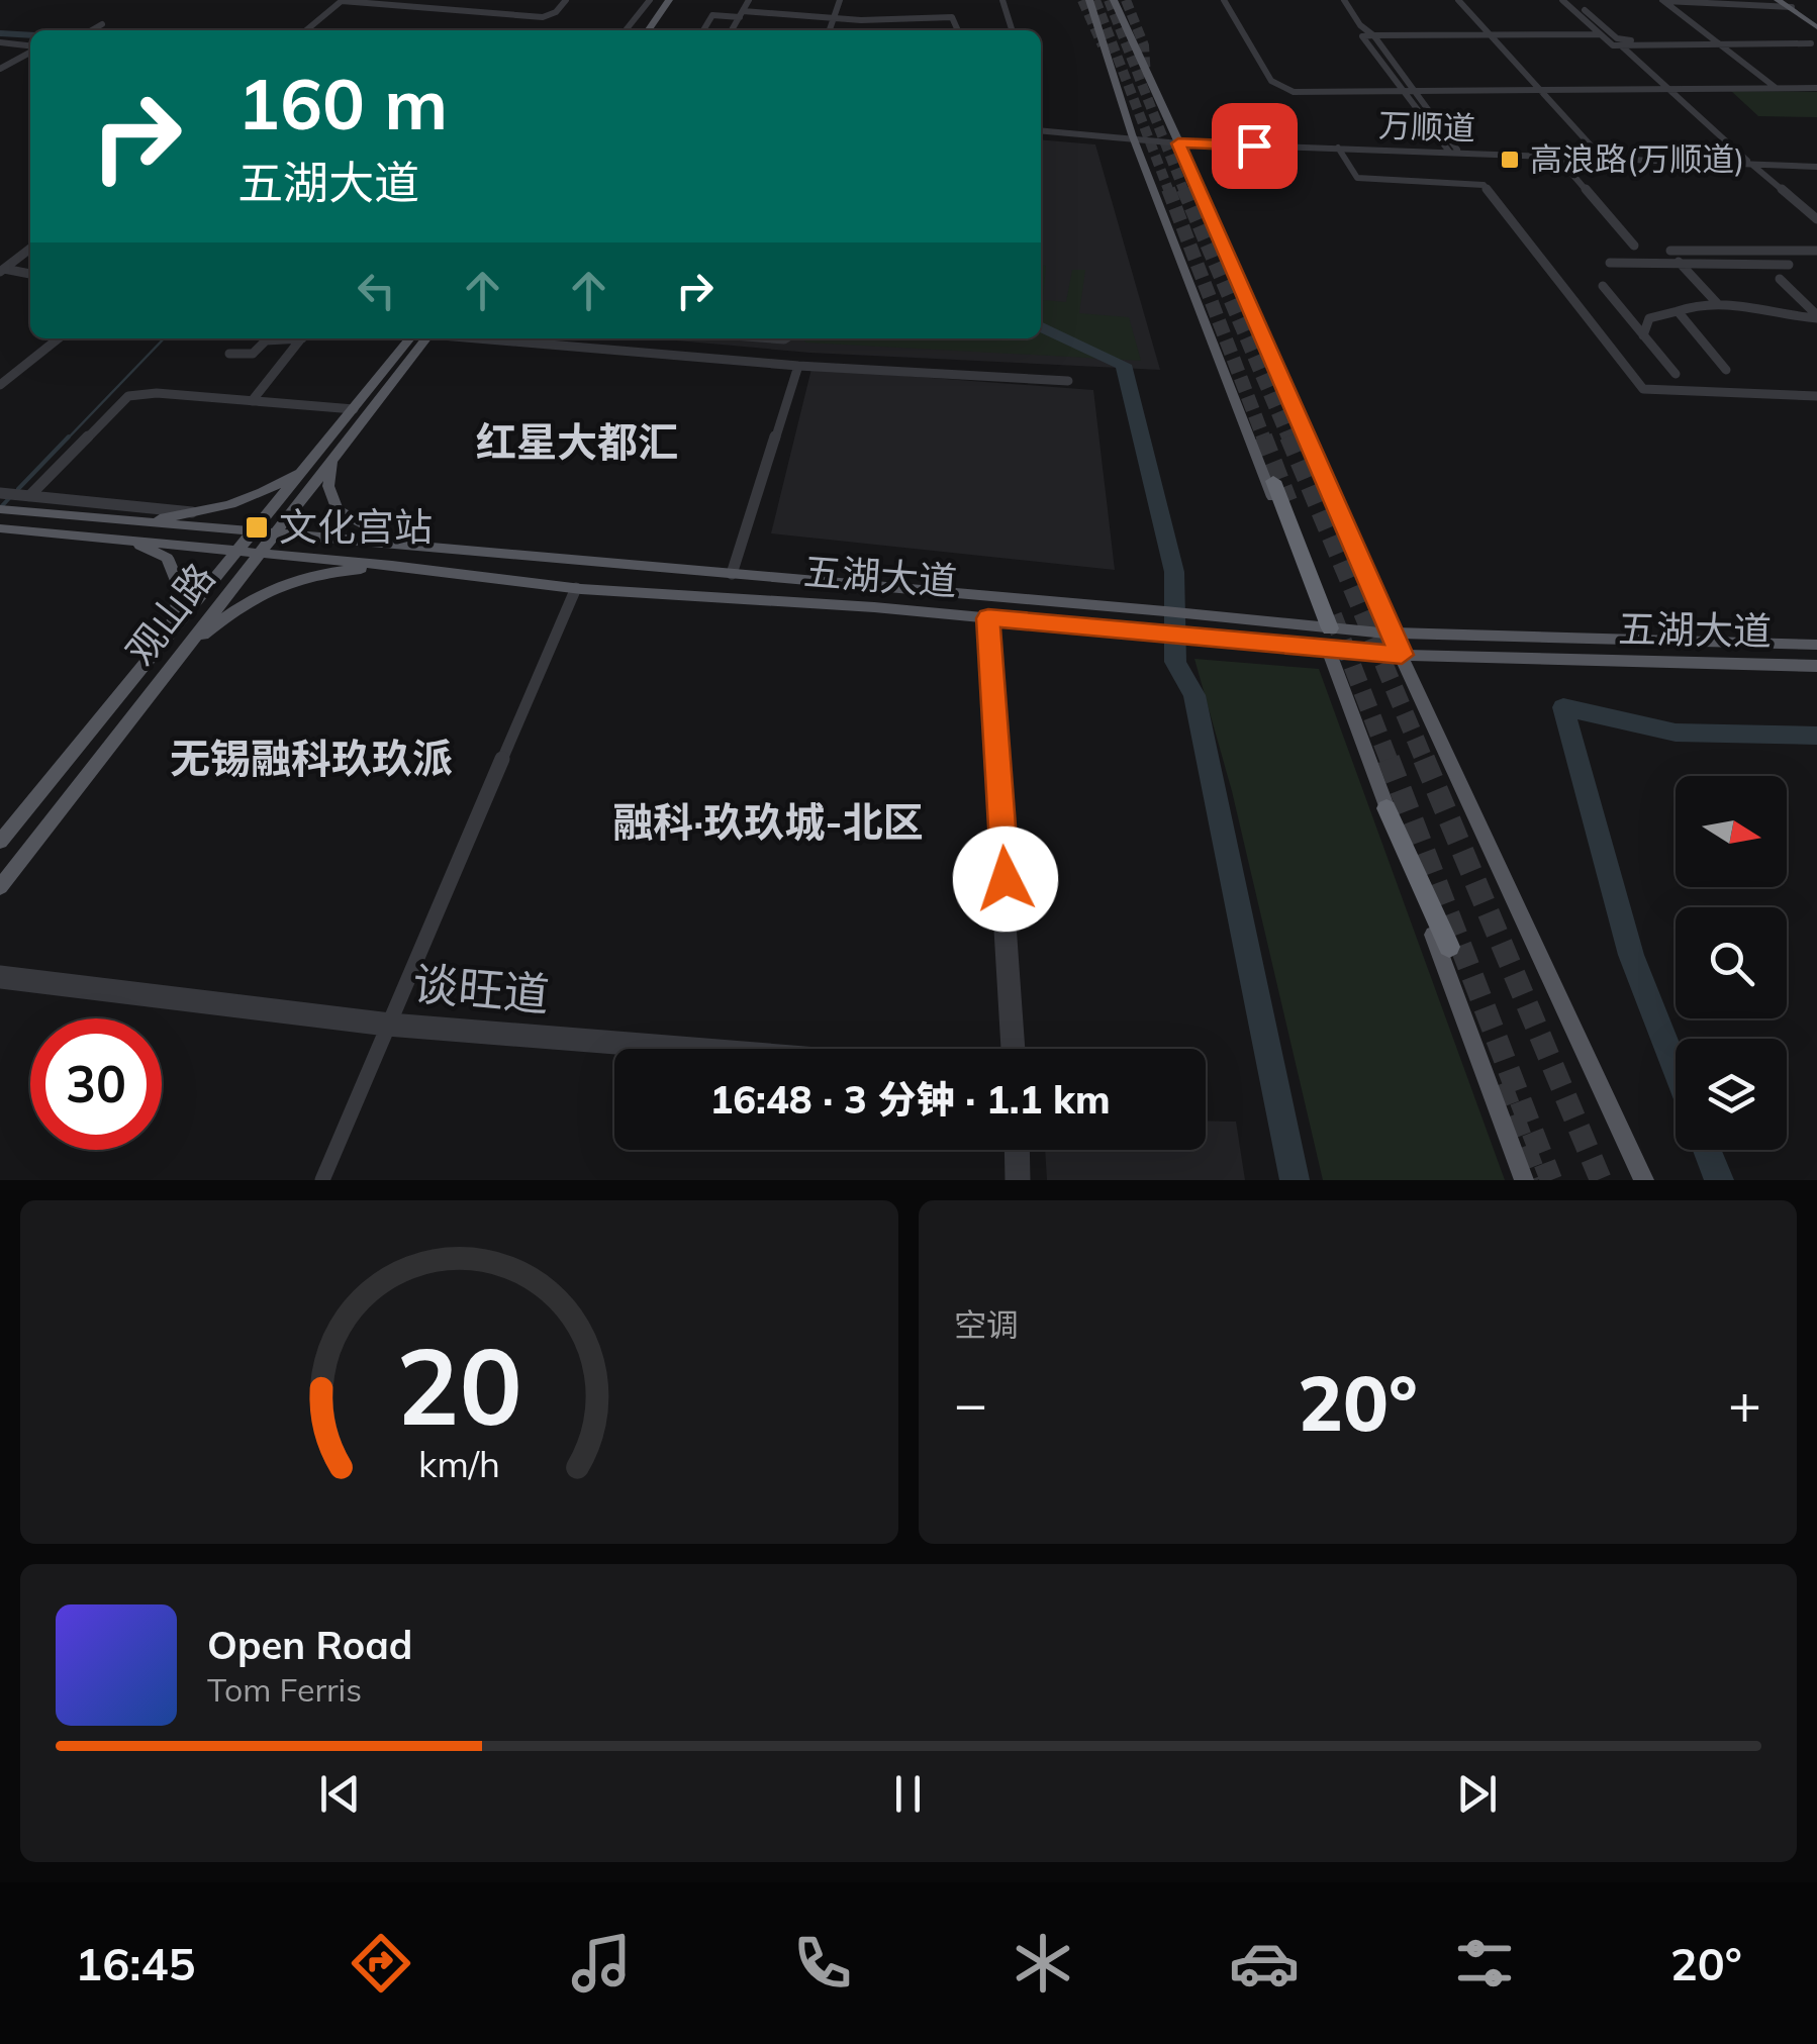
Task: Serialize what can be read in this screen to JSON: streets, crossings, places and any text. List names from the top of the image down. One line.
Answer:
{"streets":{"main road":["五湖大道","观山路"],"street":["万顺道","谈旺道"]},"crossings":[["五湖大道","观山路"]],"districts":["红星大都汇","无锡融科玖玖派","融科·玖玖城-北区"],"places":{"transit":["高浪路(万顺道)","文化宫站"]},"north":"right","page":{"turn":["160 m","五湖大道"],"limit":"30","trip":"16:48 · 3 分钟 · 1.1 km","tile":"空调","heat":["−","20°","+"],"song":["Open Road","Tom Ferris"],"tabs":["16:45","20°"],"gauge":["20","km/h"]}}
